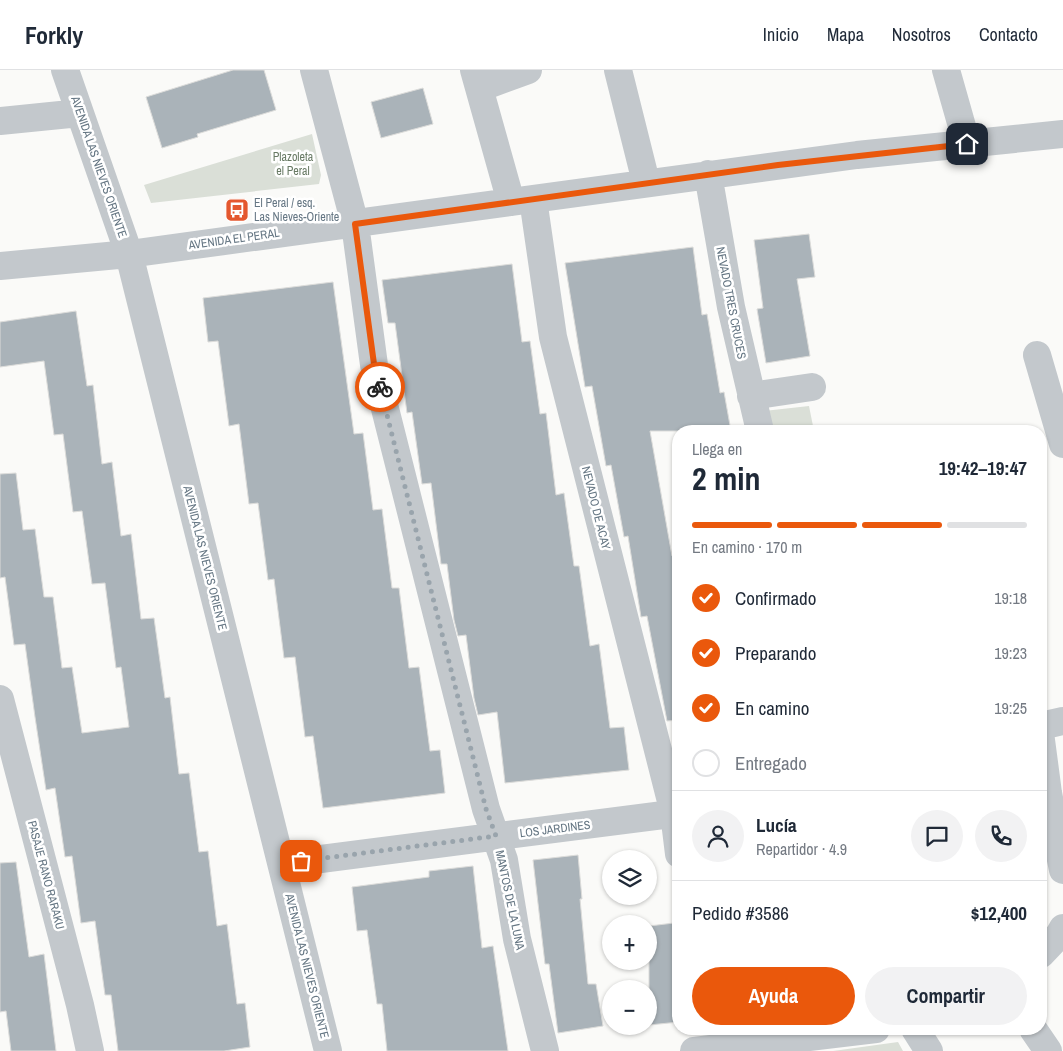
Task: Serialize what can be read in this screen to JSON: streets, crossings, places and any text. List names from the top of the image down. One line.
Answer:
{"streets":{"street":["AVENIDA LAS NIEVES ORIENTE","AVENIDA EL PERAL","NEVADO TRES CRUCES","NEVADO DE ACAY","LOS JARDINES","PASAJE RANO RARAKU","MANTOS DE LA LUNA"]},"crossings":[["AVENIDA LAS NIEVES ORIENTE","AVENIDA EL PERAL"],["AVENIDA LAS NIEVES ORIENTE","LOS JARDINES"],["AVENIDA EL PERAL","NEVADO TRES CRUCES"],["AVENIDA EL PERAL","NEVADO DE ACAY"],["AVENIDA EL PERAL","MANTOS DE LA LUNA"],["LOS JARDINES","MANTOS DE LA LUNA"]],"parks":["Plazoleta el Peral"],"places":{"bus stop":["El Peral / esq. Las Nieves-Oriente"]},"page":{"header":"Forkly","nav":["Inicio","Mapa","Nosotros","Contacto"],"heading":["2 min","Llega en","19:42–19:47"],"panel":["Lucía","Repartidor · 4.9","Pedido #3586","$12,400"],"bar":"En camino · 170 m","list":[["Confirmado","19:18"],["Preparando","19:23"],["En camino","19:25"],"Entregado"],"map_buttons":["+","−"],"buttons":["Ayuda","Compartir"]}}
